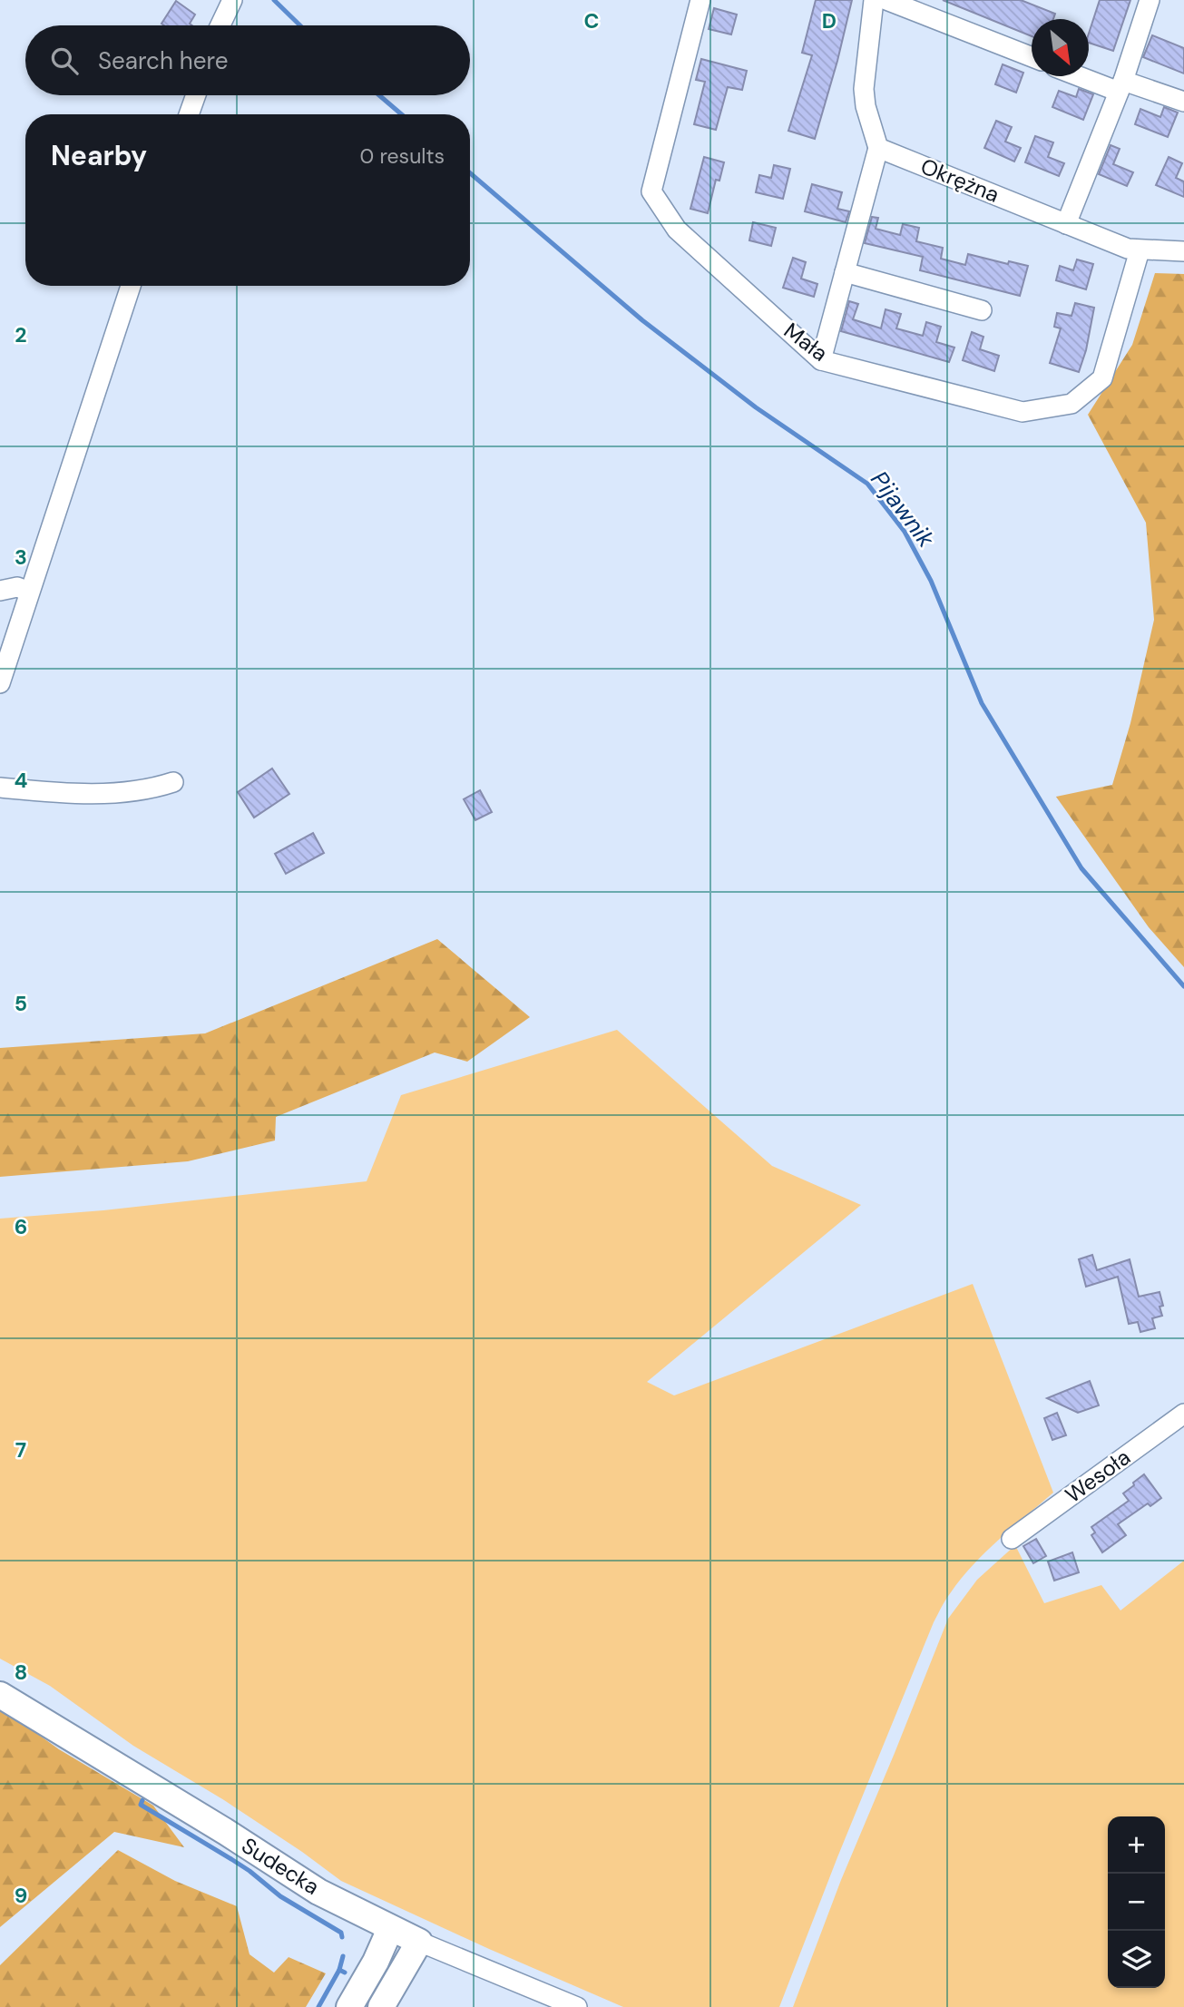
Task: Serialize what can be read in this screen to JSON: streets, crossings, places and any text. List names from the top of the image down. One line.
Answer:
{"streets":{"main road":["Sudecka"],"street":["Okrężna","Mała","Wesoła"]},"crossings":[["Okrężna","Mała"]],"water":["Pijawnik"],"north":"bottom right","page":{"search":"Search here","heading":["Nearby","0 results"],"map_buttons":["+","−"]},"grid":{"columns":["C","D"],"rows":["2","3","4","5","6","7","8","9"]}}
